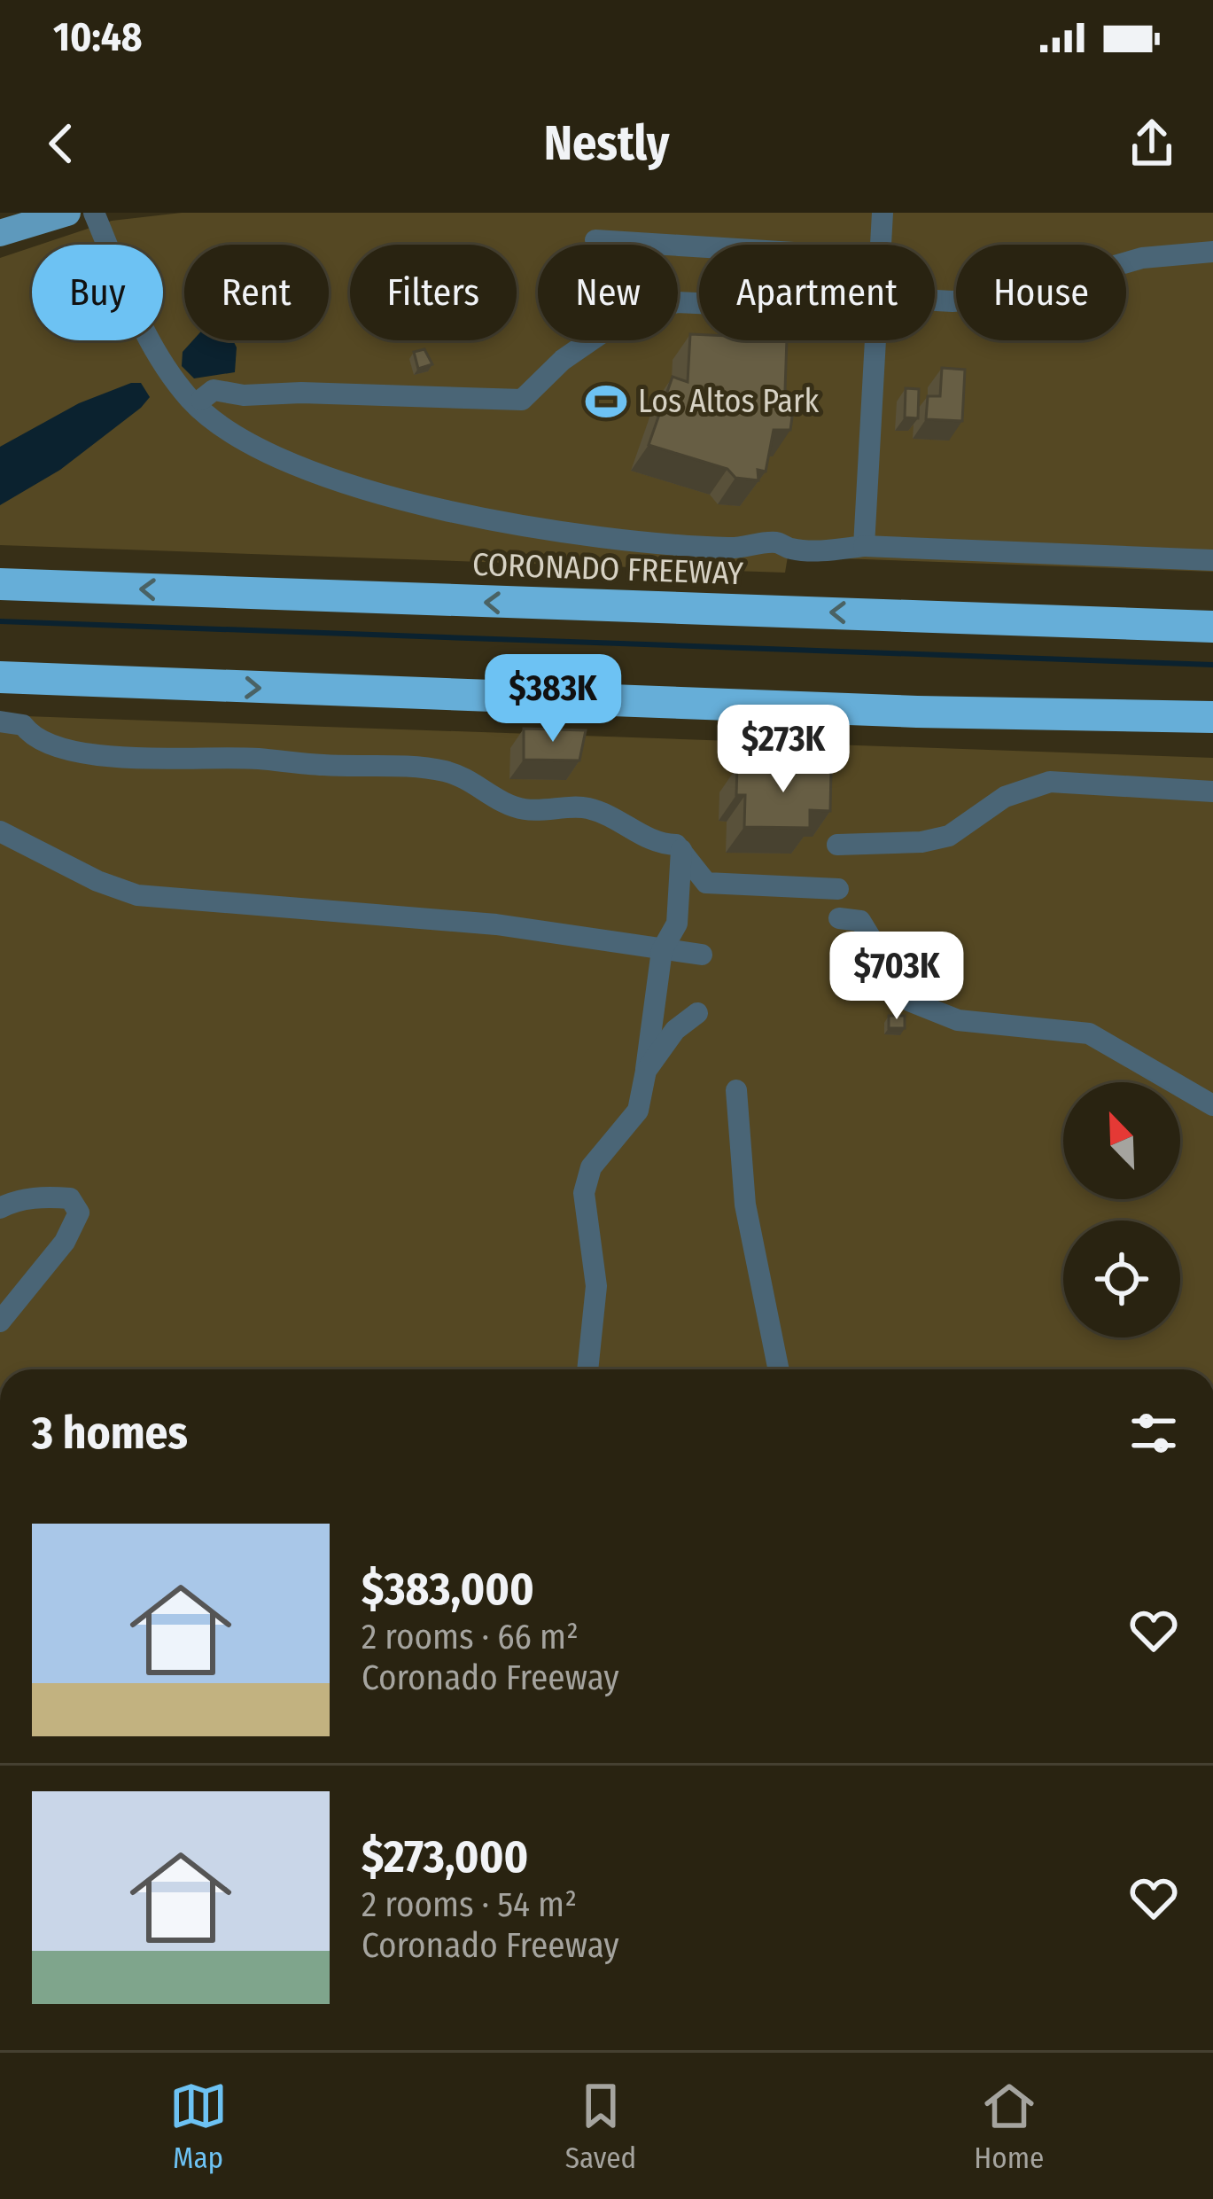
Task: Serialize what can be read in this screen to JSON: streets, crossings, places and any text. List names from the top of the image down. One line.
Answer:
{"streets":{"highway":["CORONADO FREEWAY"]},"places":{"sports":["Los Altos Park"]},"north":"top left","page":{"status":"10:48","header":"Nestly","chip":["Buy","Rent","Filters","New","Apartment","House"],"price":["$383K","$273K","$703K"],"heading":"3 homes","list":[{"name":"$383,000","note":"2 rooms · 66 m² · Coronado Freeway"},{"name":"$273,000","note":"2 rooms · 54 m² · Coronado Freeway"}],"tabs":["Map","Saved","Home"]}}
